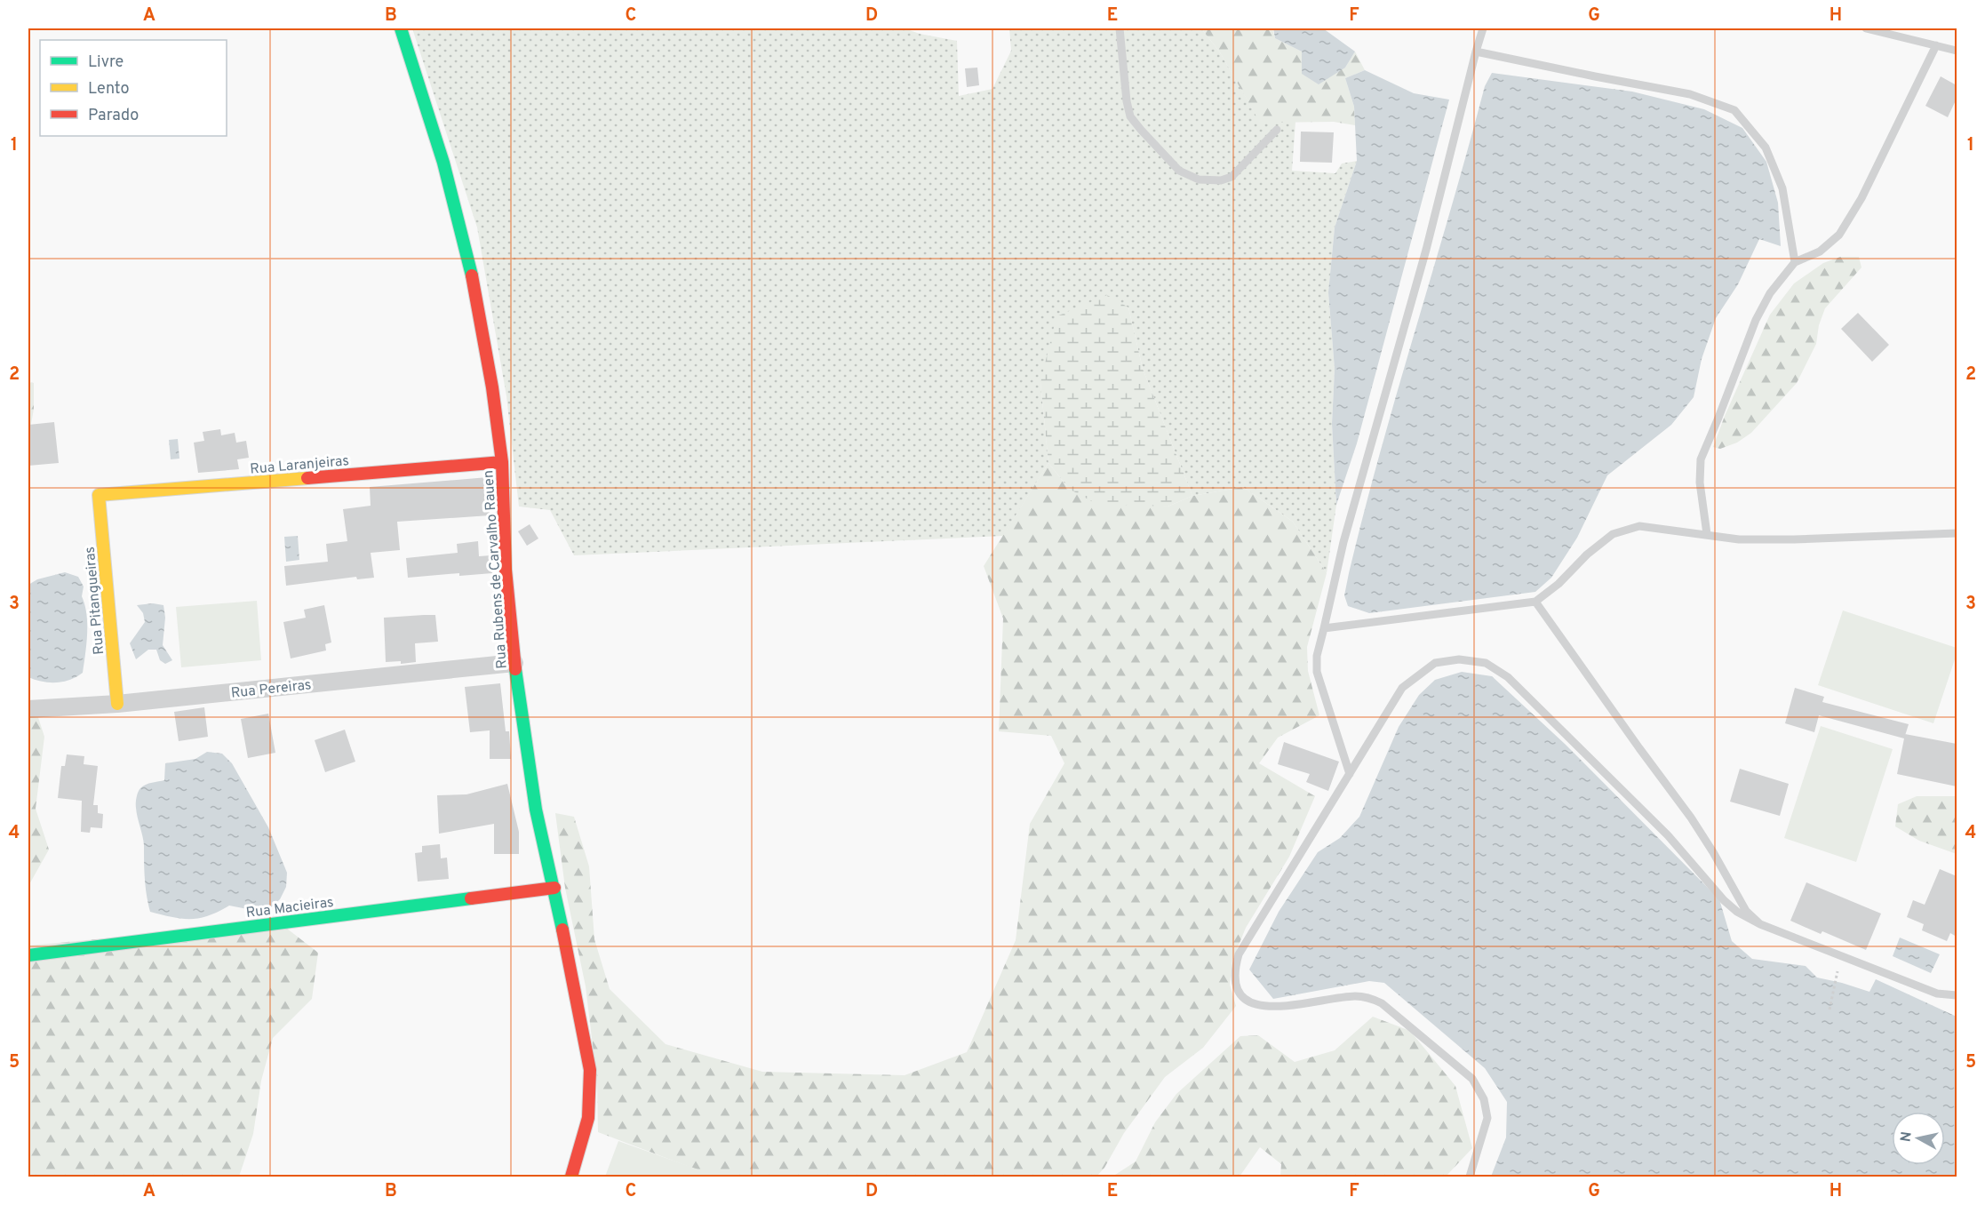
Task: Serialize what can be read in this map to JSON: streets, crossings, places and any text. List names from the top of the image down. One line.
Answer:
{"streets":{"street":["Rua Laranjeiras","Rua Rubens de Carvalho Rauen","Rua Pitangueiras","Rua Pereiras","Rua Macieiras"]},"crossings":[["Rua Laranjeiras","Rua Rubens de Carvalho Rauen"],["Rua Laranjeiras","Rua Pitangueiras"],["Rua Rubens de Carvalho Rauen","Rua Pereiras"],["Rua Rubens de Carvalho Rauen","Rua Macieiras"],["Rua Pitangueiras","Rua Pereiras"]],"legend":["Livre","Lento","Parado"],"north":"left","grid":{"columns":["A","B","C","D","E","F","G","H"],"rows":["1","2","3","4","5"]}}
